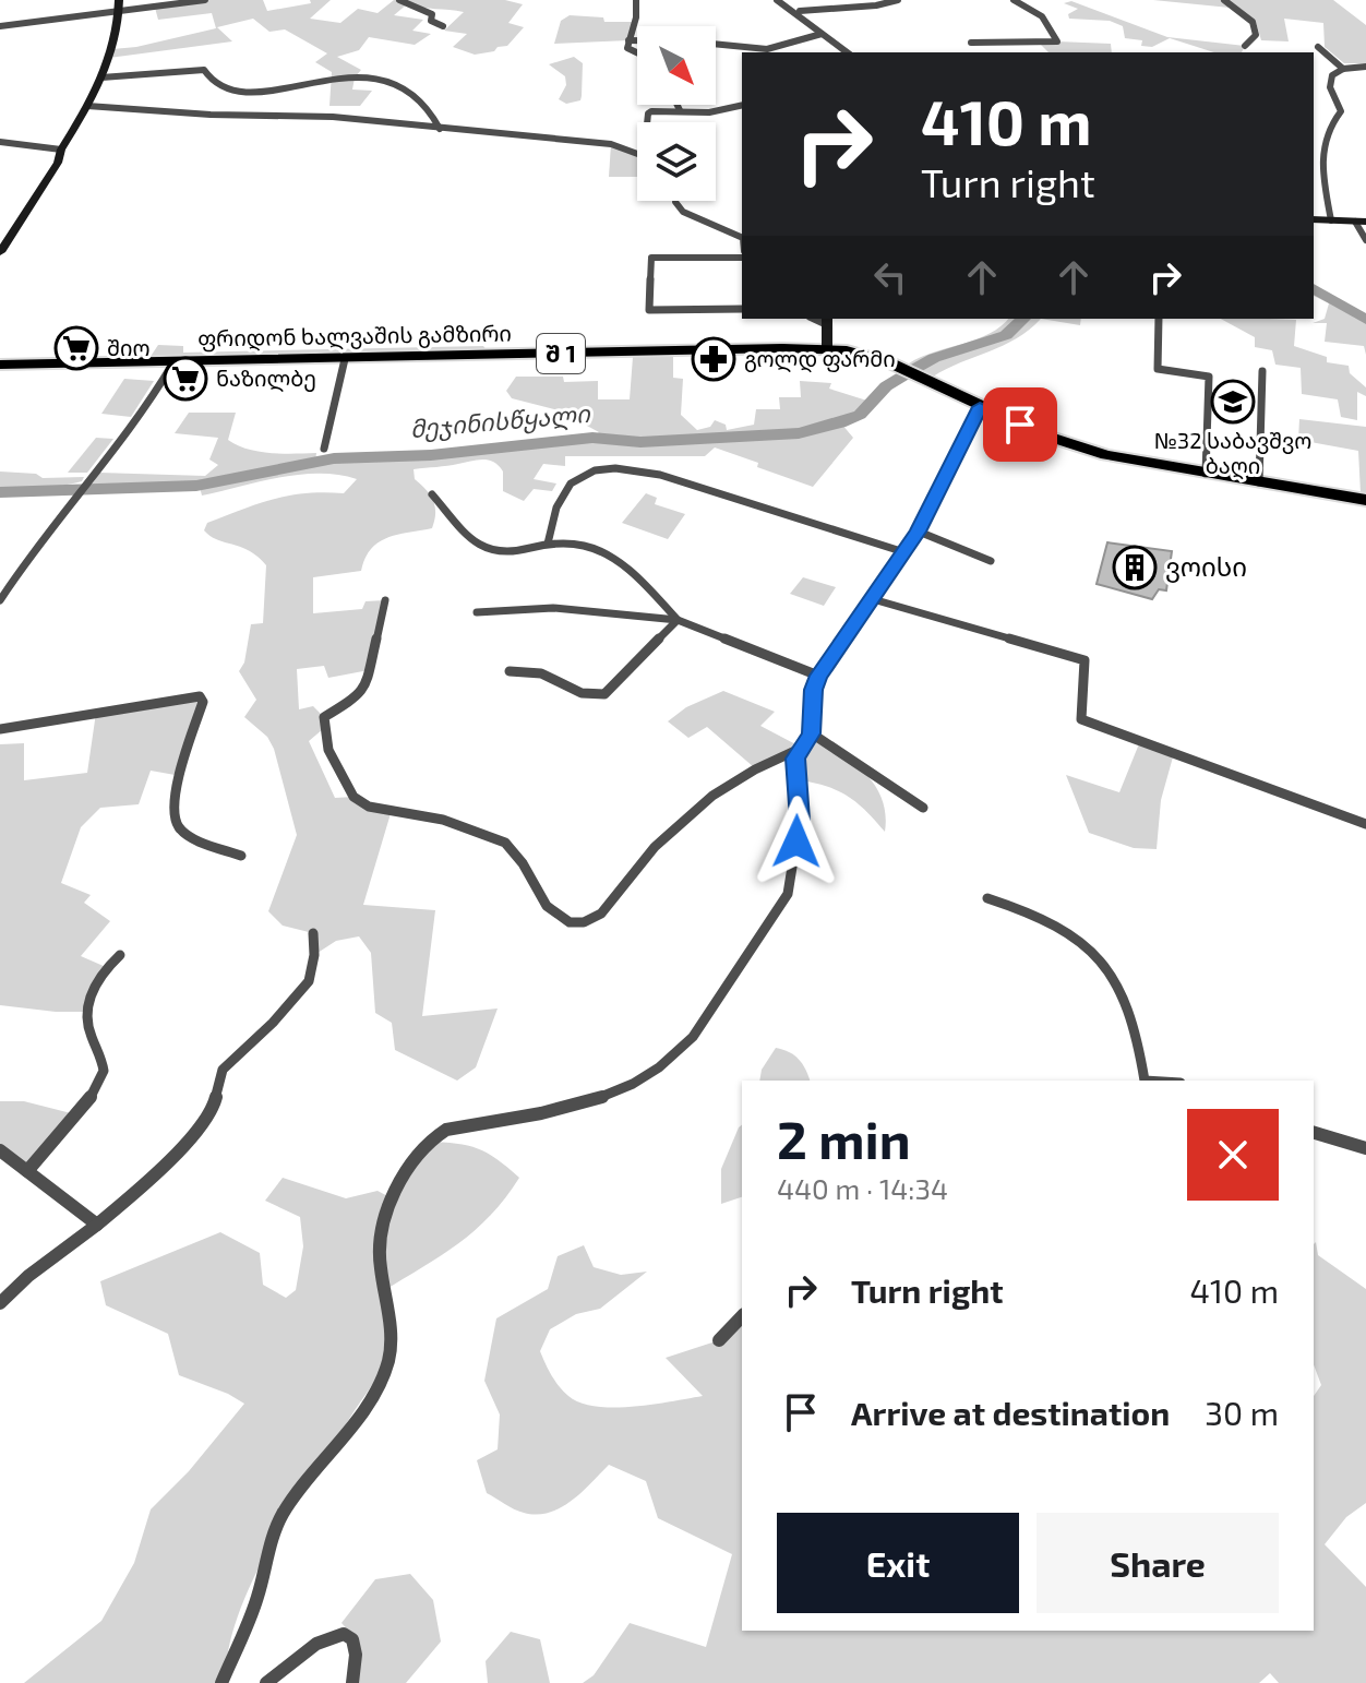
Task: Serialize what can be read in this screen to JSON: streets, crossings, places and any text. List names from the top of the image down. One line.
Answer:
{"streets":{"highway":["ფრიდონ ხალვაშის გამზირი","შ 1"]},"water":["მეჯინისწყალი"],"places":{"supermarket":["შიო","ნაზილბე"],"pharmacy":["გოლდ ფარმი"],"school or university":["№32 საბავშვო ბაღი"],"building":["ვოისი"]},"north":"bottom right","page":{"turn":["410 m","Turn right"],"heading":["2 min","440 m · 14:34"],"list":[{"name":"Turn right","value":"410 m"},{"name":"Arrive at destination","value":"30 m"}],"buttons":["Exit","Share"]}}
